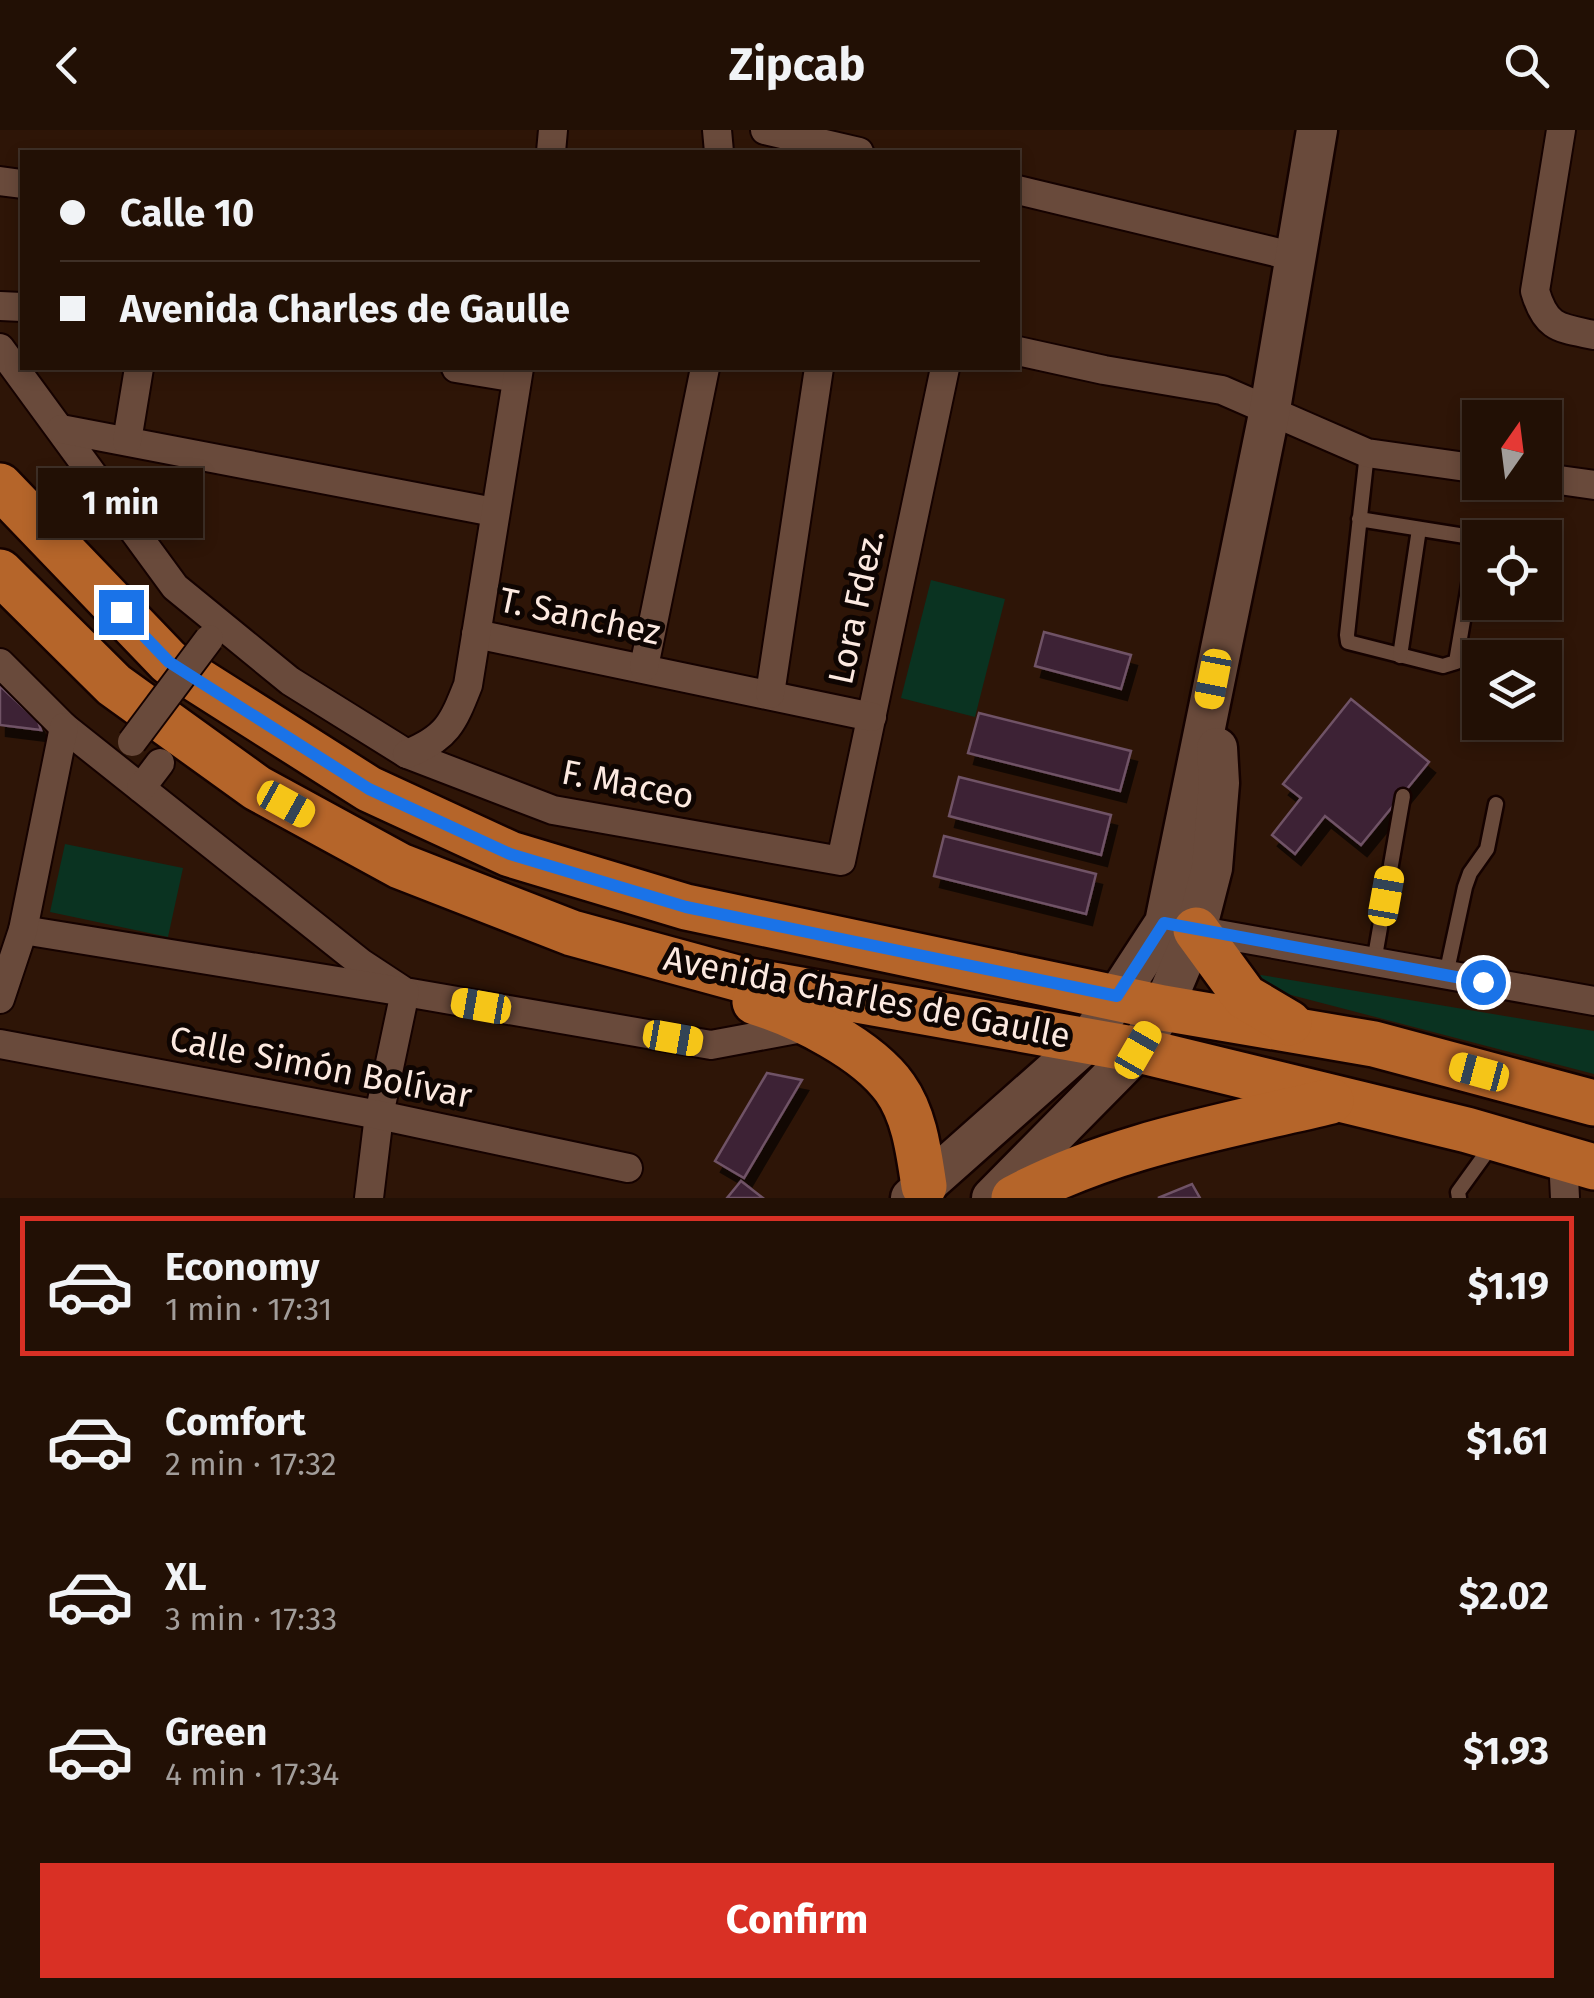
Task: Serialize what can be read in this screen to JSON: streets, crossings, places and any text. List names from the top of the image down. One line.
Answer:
{"streets":{"main road":["Avenida Charles de Gaulle"],"street":["Lora Fdez.","T. Sanchez","F. Maceo","Calle Simón Bolívar"]},"crossings":[["Lora Fdez.","T. Sanchez"],["Lora Fdez.","F. Maceo"]],"north":"top","page":{"header":"Zipcab","banner":["Calle 10","Avenida Charles de Gaulle"],"bubble":"1 min","list":[{"name":"Economy","note":"1 min · 17:31","value":"$1.19"},{"name":"Comfort","note":"2 min · 17:32","value":"$1.61"},{"name":"XL","note":"3 min · 17:33","value":"$2.02"},{"name":"Green","note":"4 min · 17:34","value":"$1.93"}],"buttons":"Confirm"}}
